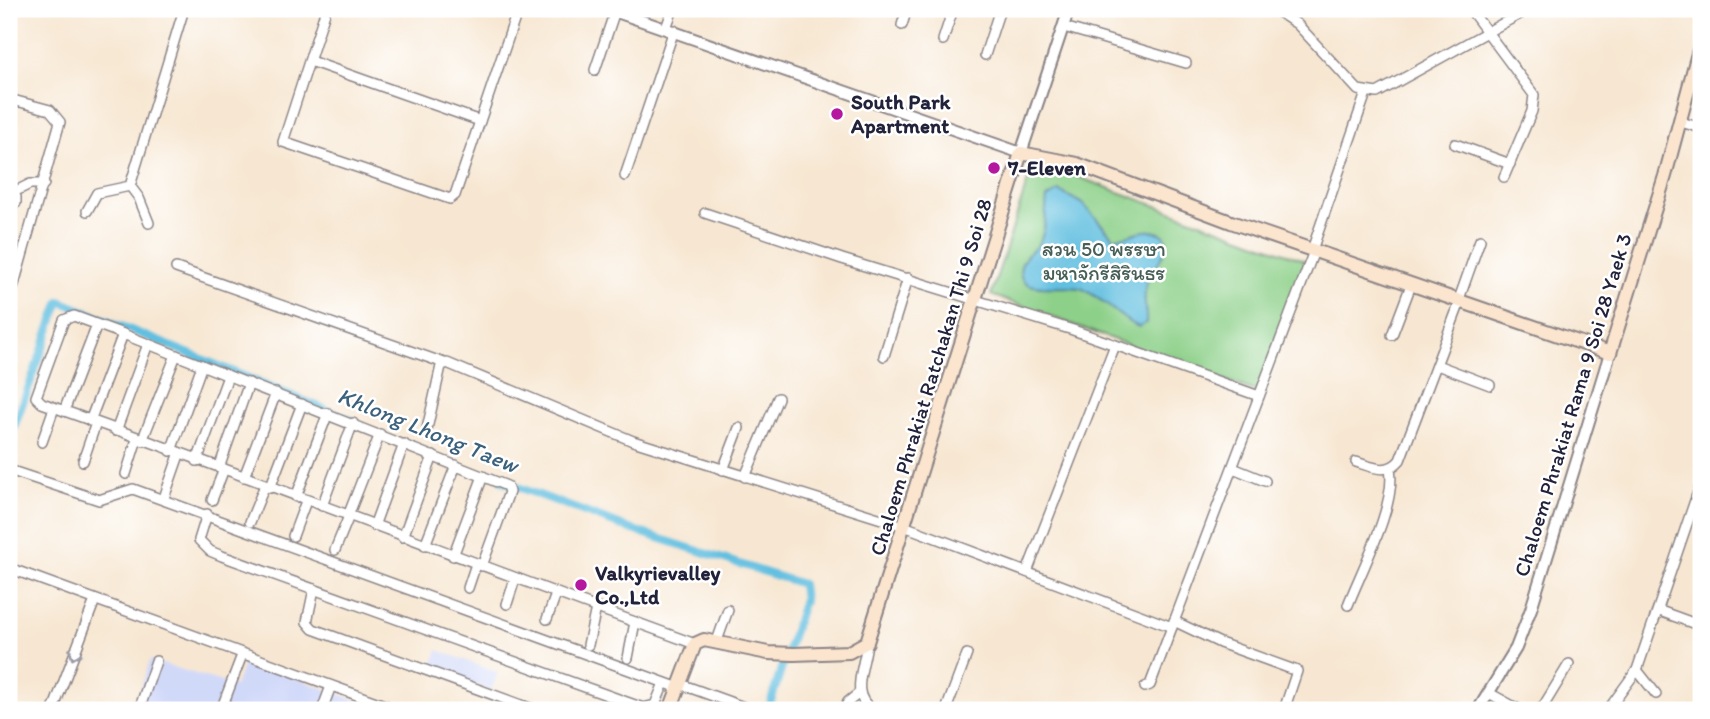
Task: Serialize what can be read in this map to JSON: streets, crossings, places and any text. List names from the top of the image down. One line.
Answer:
{"streets":{"main road":["Chaloem Phrakiat Ratchakan Thi 9 Soi 28","Chaloem Phrakiat Rama 9 Soi 28 Yaek 3"]},"water":["Khlong Lhong Taew"],"parks":["สวน 50 พรรษา มหาจักรีสิรินธร"],"places":["South Park Apartment","7-Eleven","Valkyrievalley Co.,Ltd"]}
